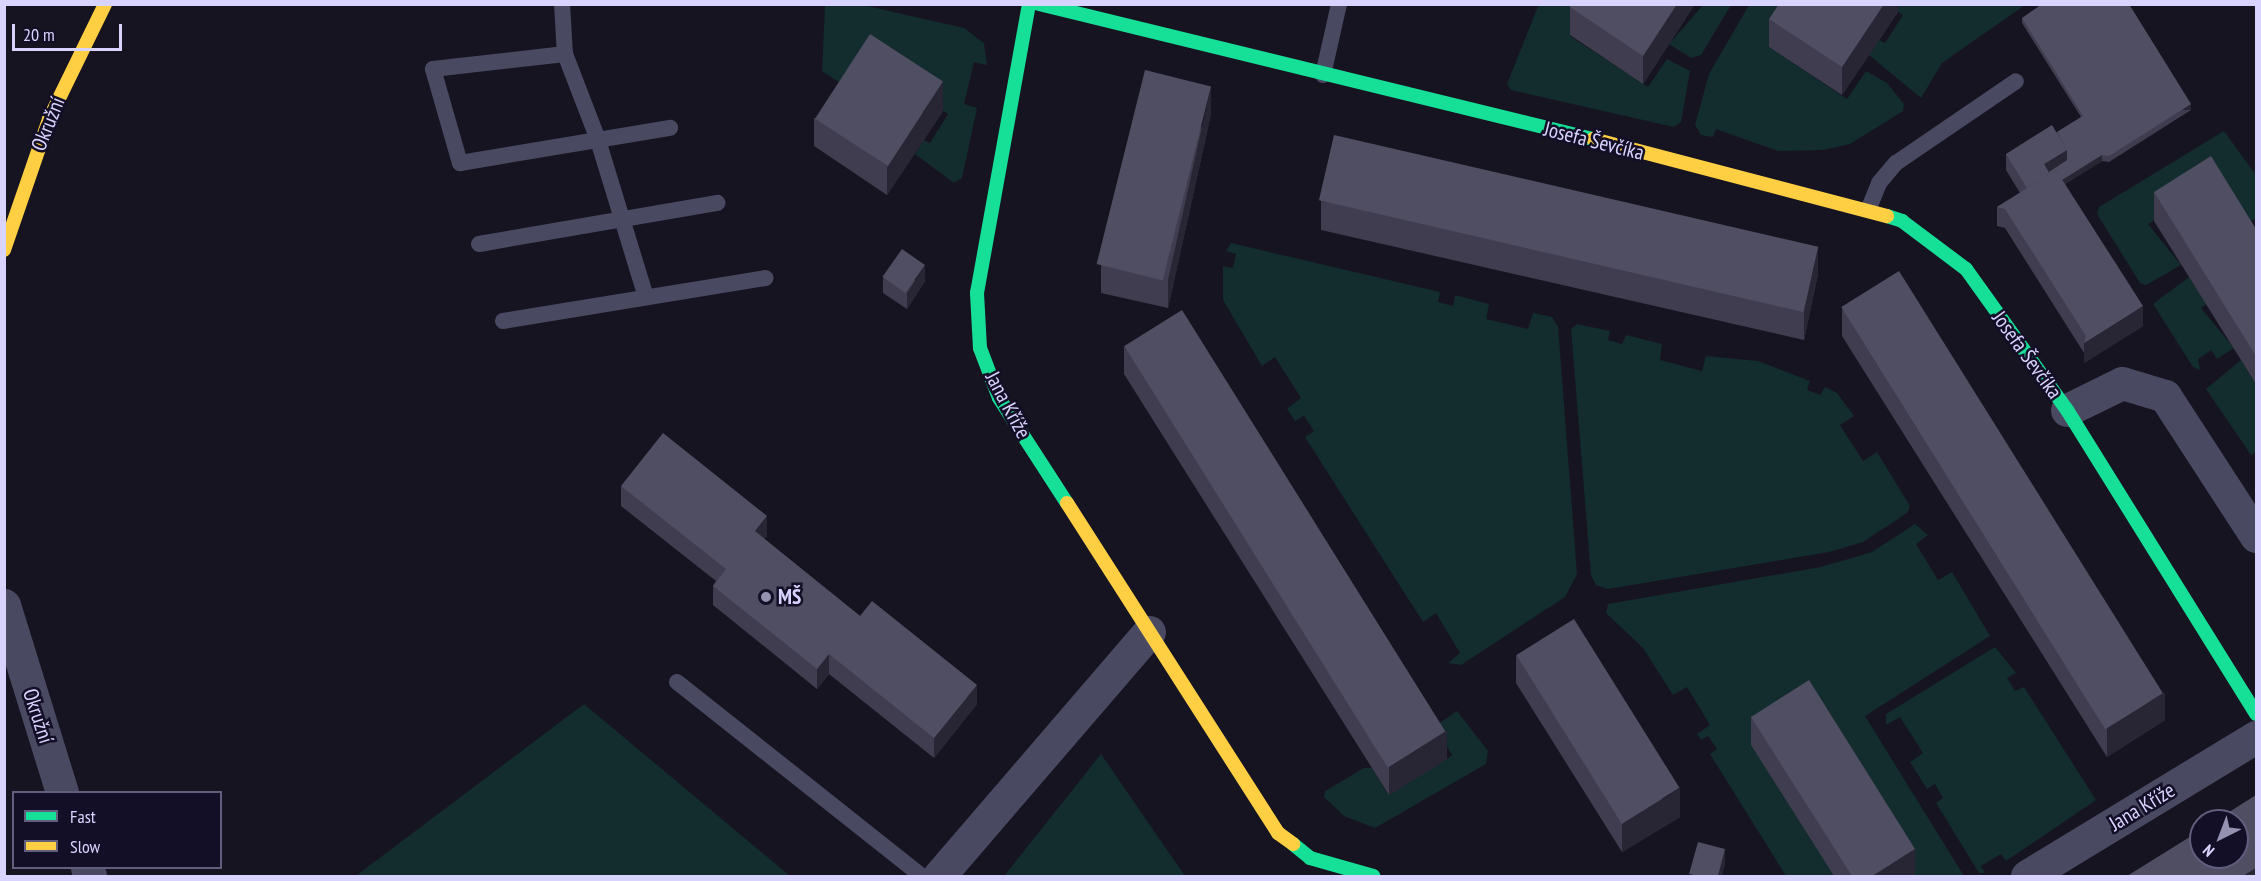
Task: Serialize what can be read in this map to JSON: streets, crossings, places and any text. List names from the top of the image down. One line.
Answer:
{"streets":{"street":["Okružní","Josefa Ševčíka","Jana Kříže"]},"places":["MŠ"],"legend":["Fast","Slow"],"scale_bar":"20 m","north":"bottom left"}
